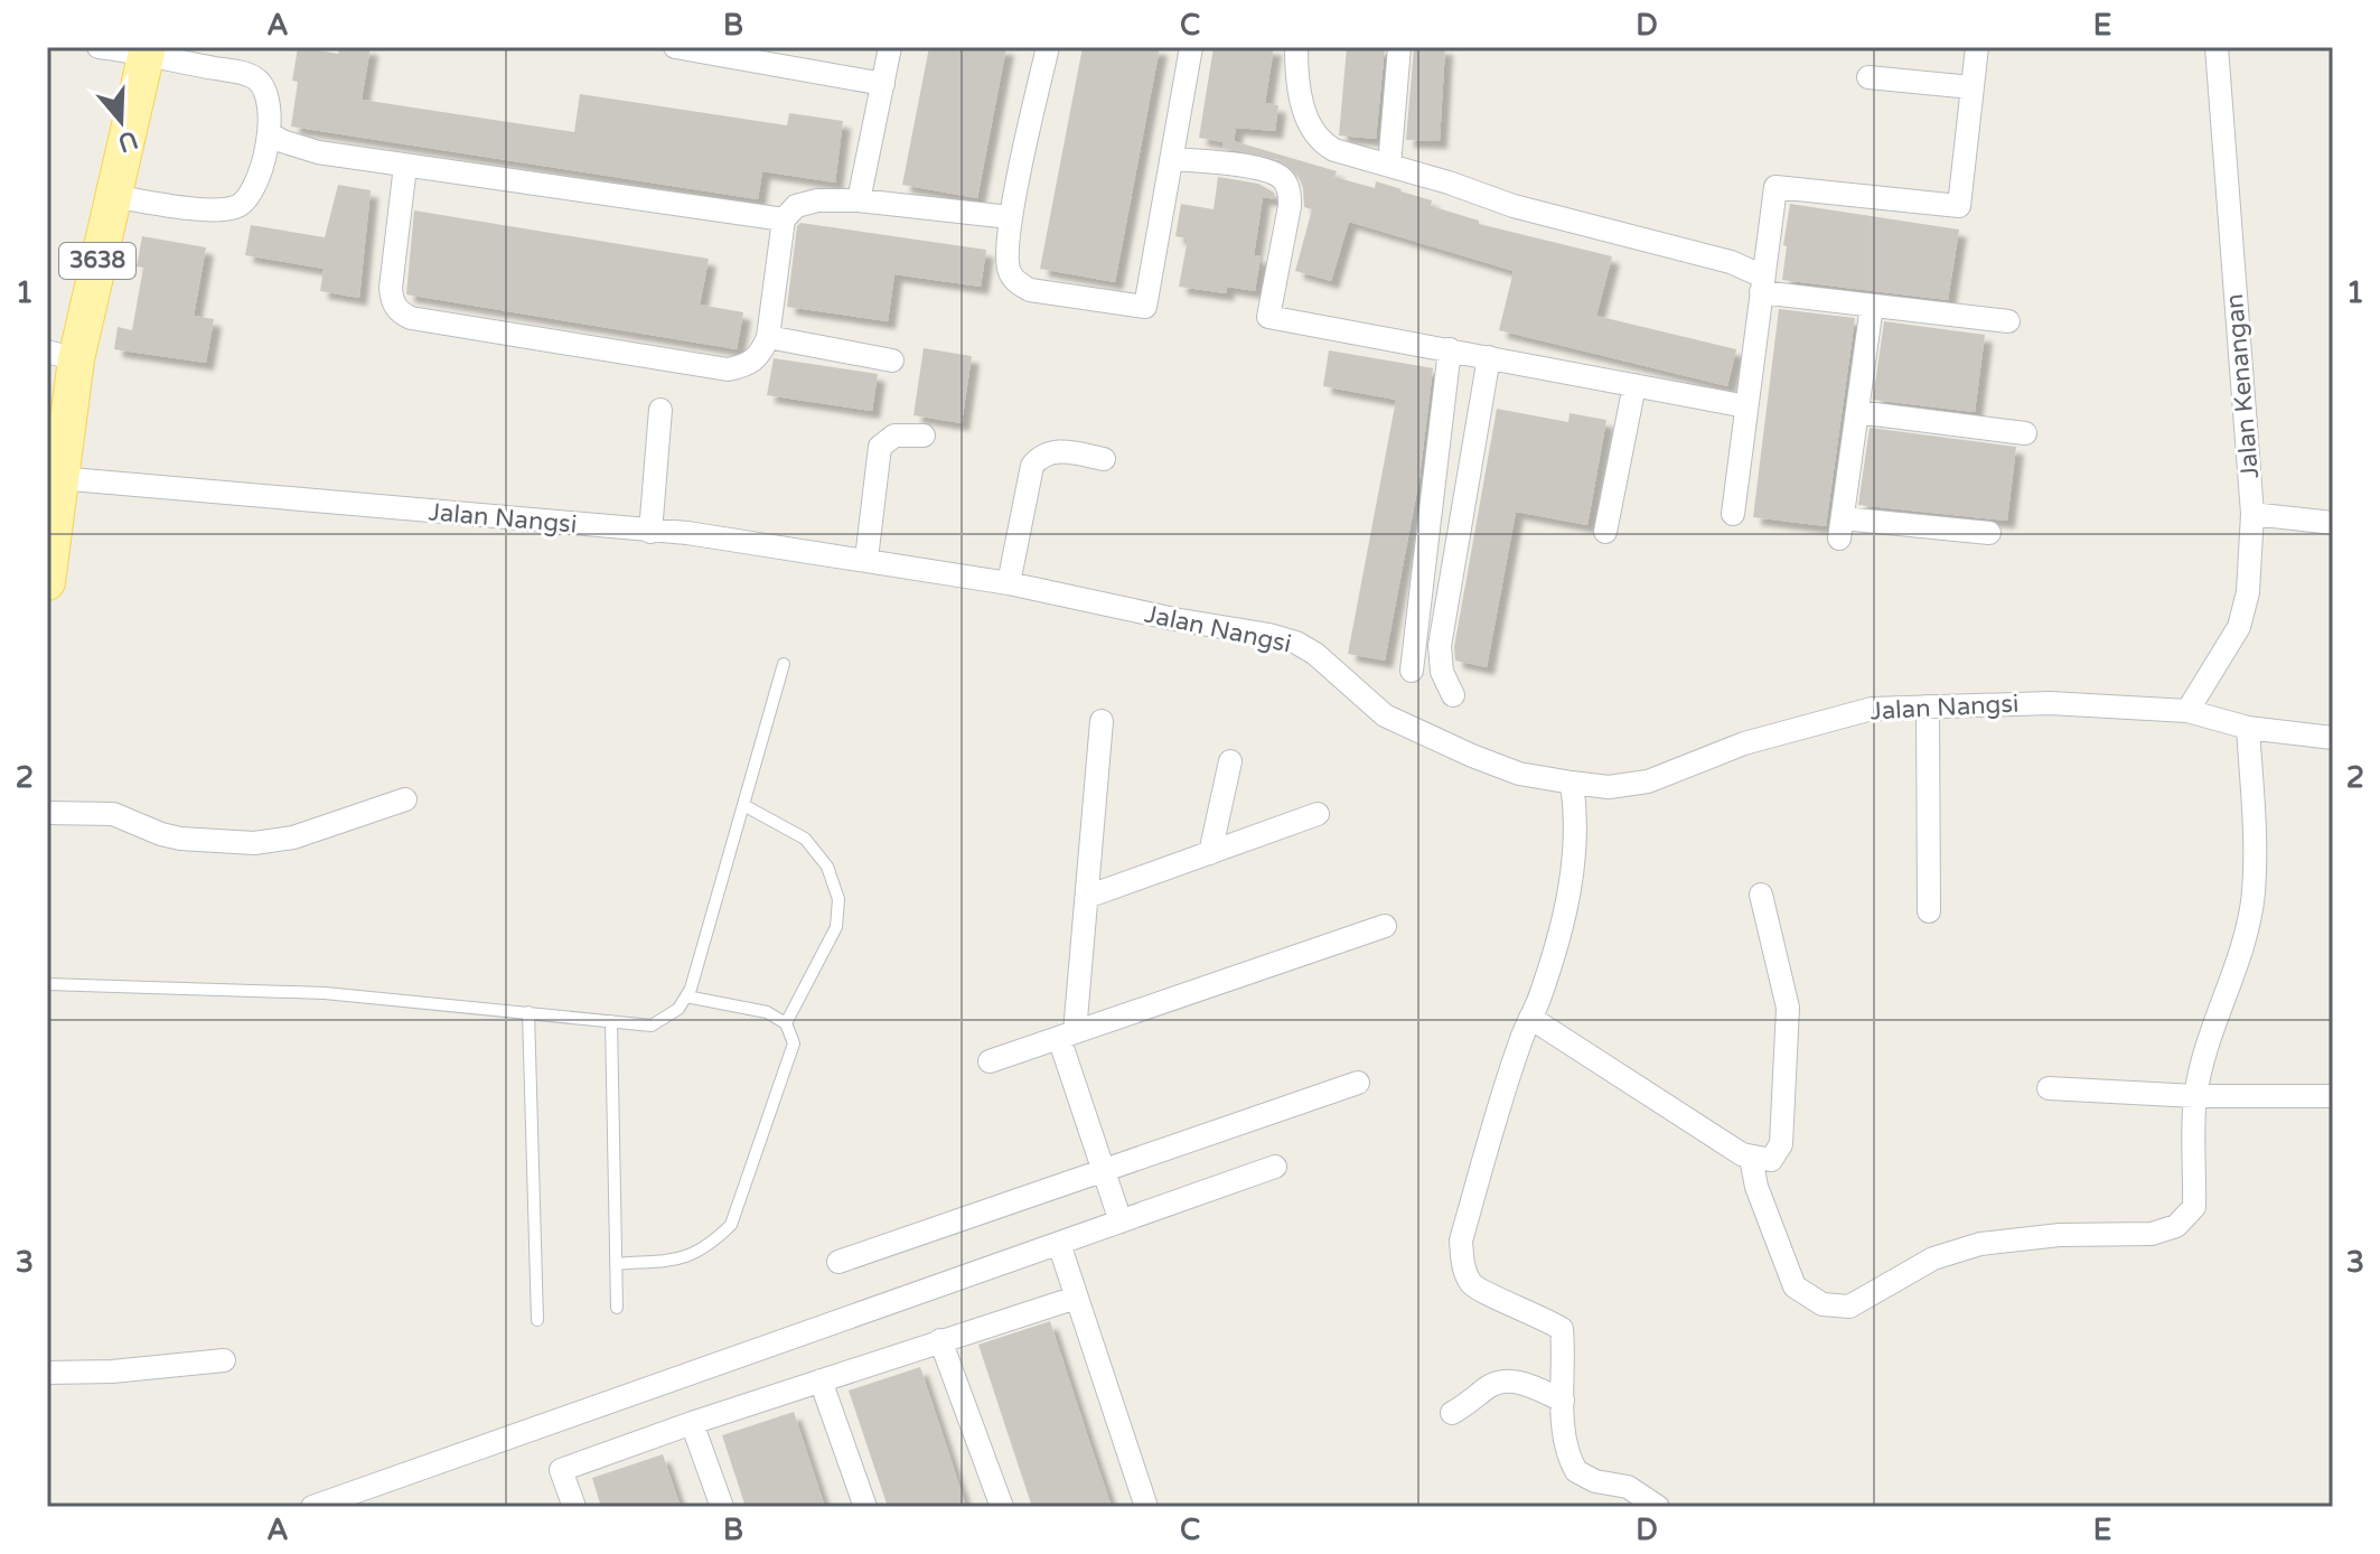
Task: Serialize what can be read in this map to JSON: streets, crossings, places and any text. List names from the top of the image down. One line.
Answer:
{"streets":{"main road":["3638"],"street":["Jalan Kenangan","Jalan Nangsi"]},"crossings":[["3638","Jalan Nangsi"],["Jalan Kenangan","Jalan Nangsi"]],"north":"bottom","grid":{"columns":["A","B","C","D","E"],"rows":["1","2","3"]}}
